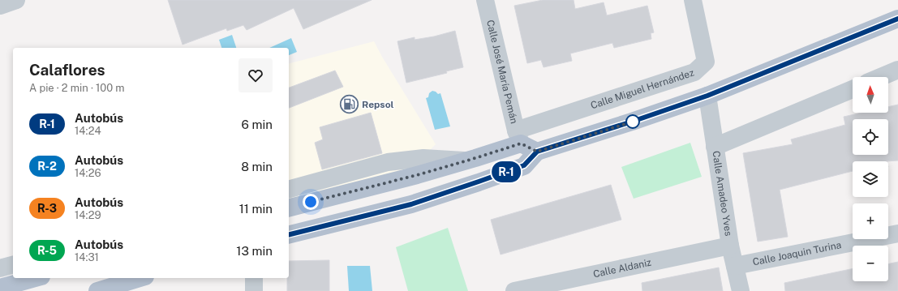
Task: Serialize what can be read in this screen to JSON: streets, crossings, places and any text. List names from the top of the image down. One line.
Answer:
{"streets":{"street":["Calle José María Pemán","Calle Miguel Hernández","Calle Amadeo Yves","Calle Joaquin Turina","Calle Aldaniz"]},"crossings":[["Calle José María Pemán","Calle Miguel Hernández"],["Calle Amadeo Yves","Calle Joaquin Turina"],["Calle Amadeo Yves","Calle Aldaniz"]],"places":{"fuel station":["Repsol"]},"lines":["bus line R-1"],"north":"top","page":{"on_map":"R-1","heading":["Calaflores","A pie · 2 min · 100 m"],"map_buttons":["+","−"],"list":[{"mark":"R-1","name":"Autobús","note":"14:24","value":"6 min"},{"mark":"R-2","name":"Autobús","note":"14:26","value":"8 min"},{"mark":"R-3","name":"Autobús","note":"14:29","value":"11 min"},{"mark":"R-5","name":"Autobús","note":"14:31","value":"13 min"}]}}
